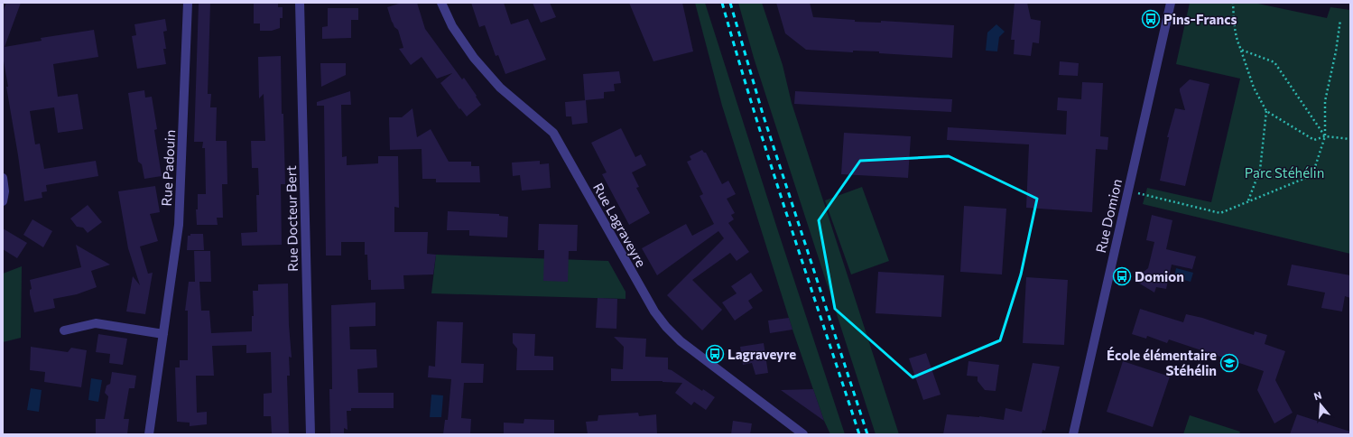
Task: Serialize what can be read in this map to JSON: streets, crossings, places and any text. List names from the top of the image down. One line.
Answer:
{"streets":{"street":["Rue Padouin","Rue Domion","Rue Docteur Bert","Rue Lagraveyre"]},"parks":["Parc Stéhélin"],"places":{"bus stop":["Pins-Francs","Domion","Lagraveyre"],"school or university":["École élémentaire Stéhélin"]},"north":"top"}
